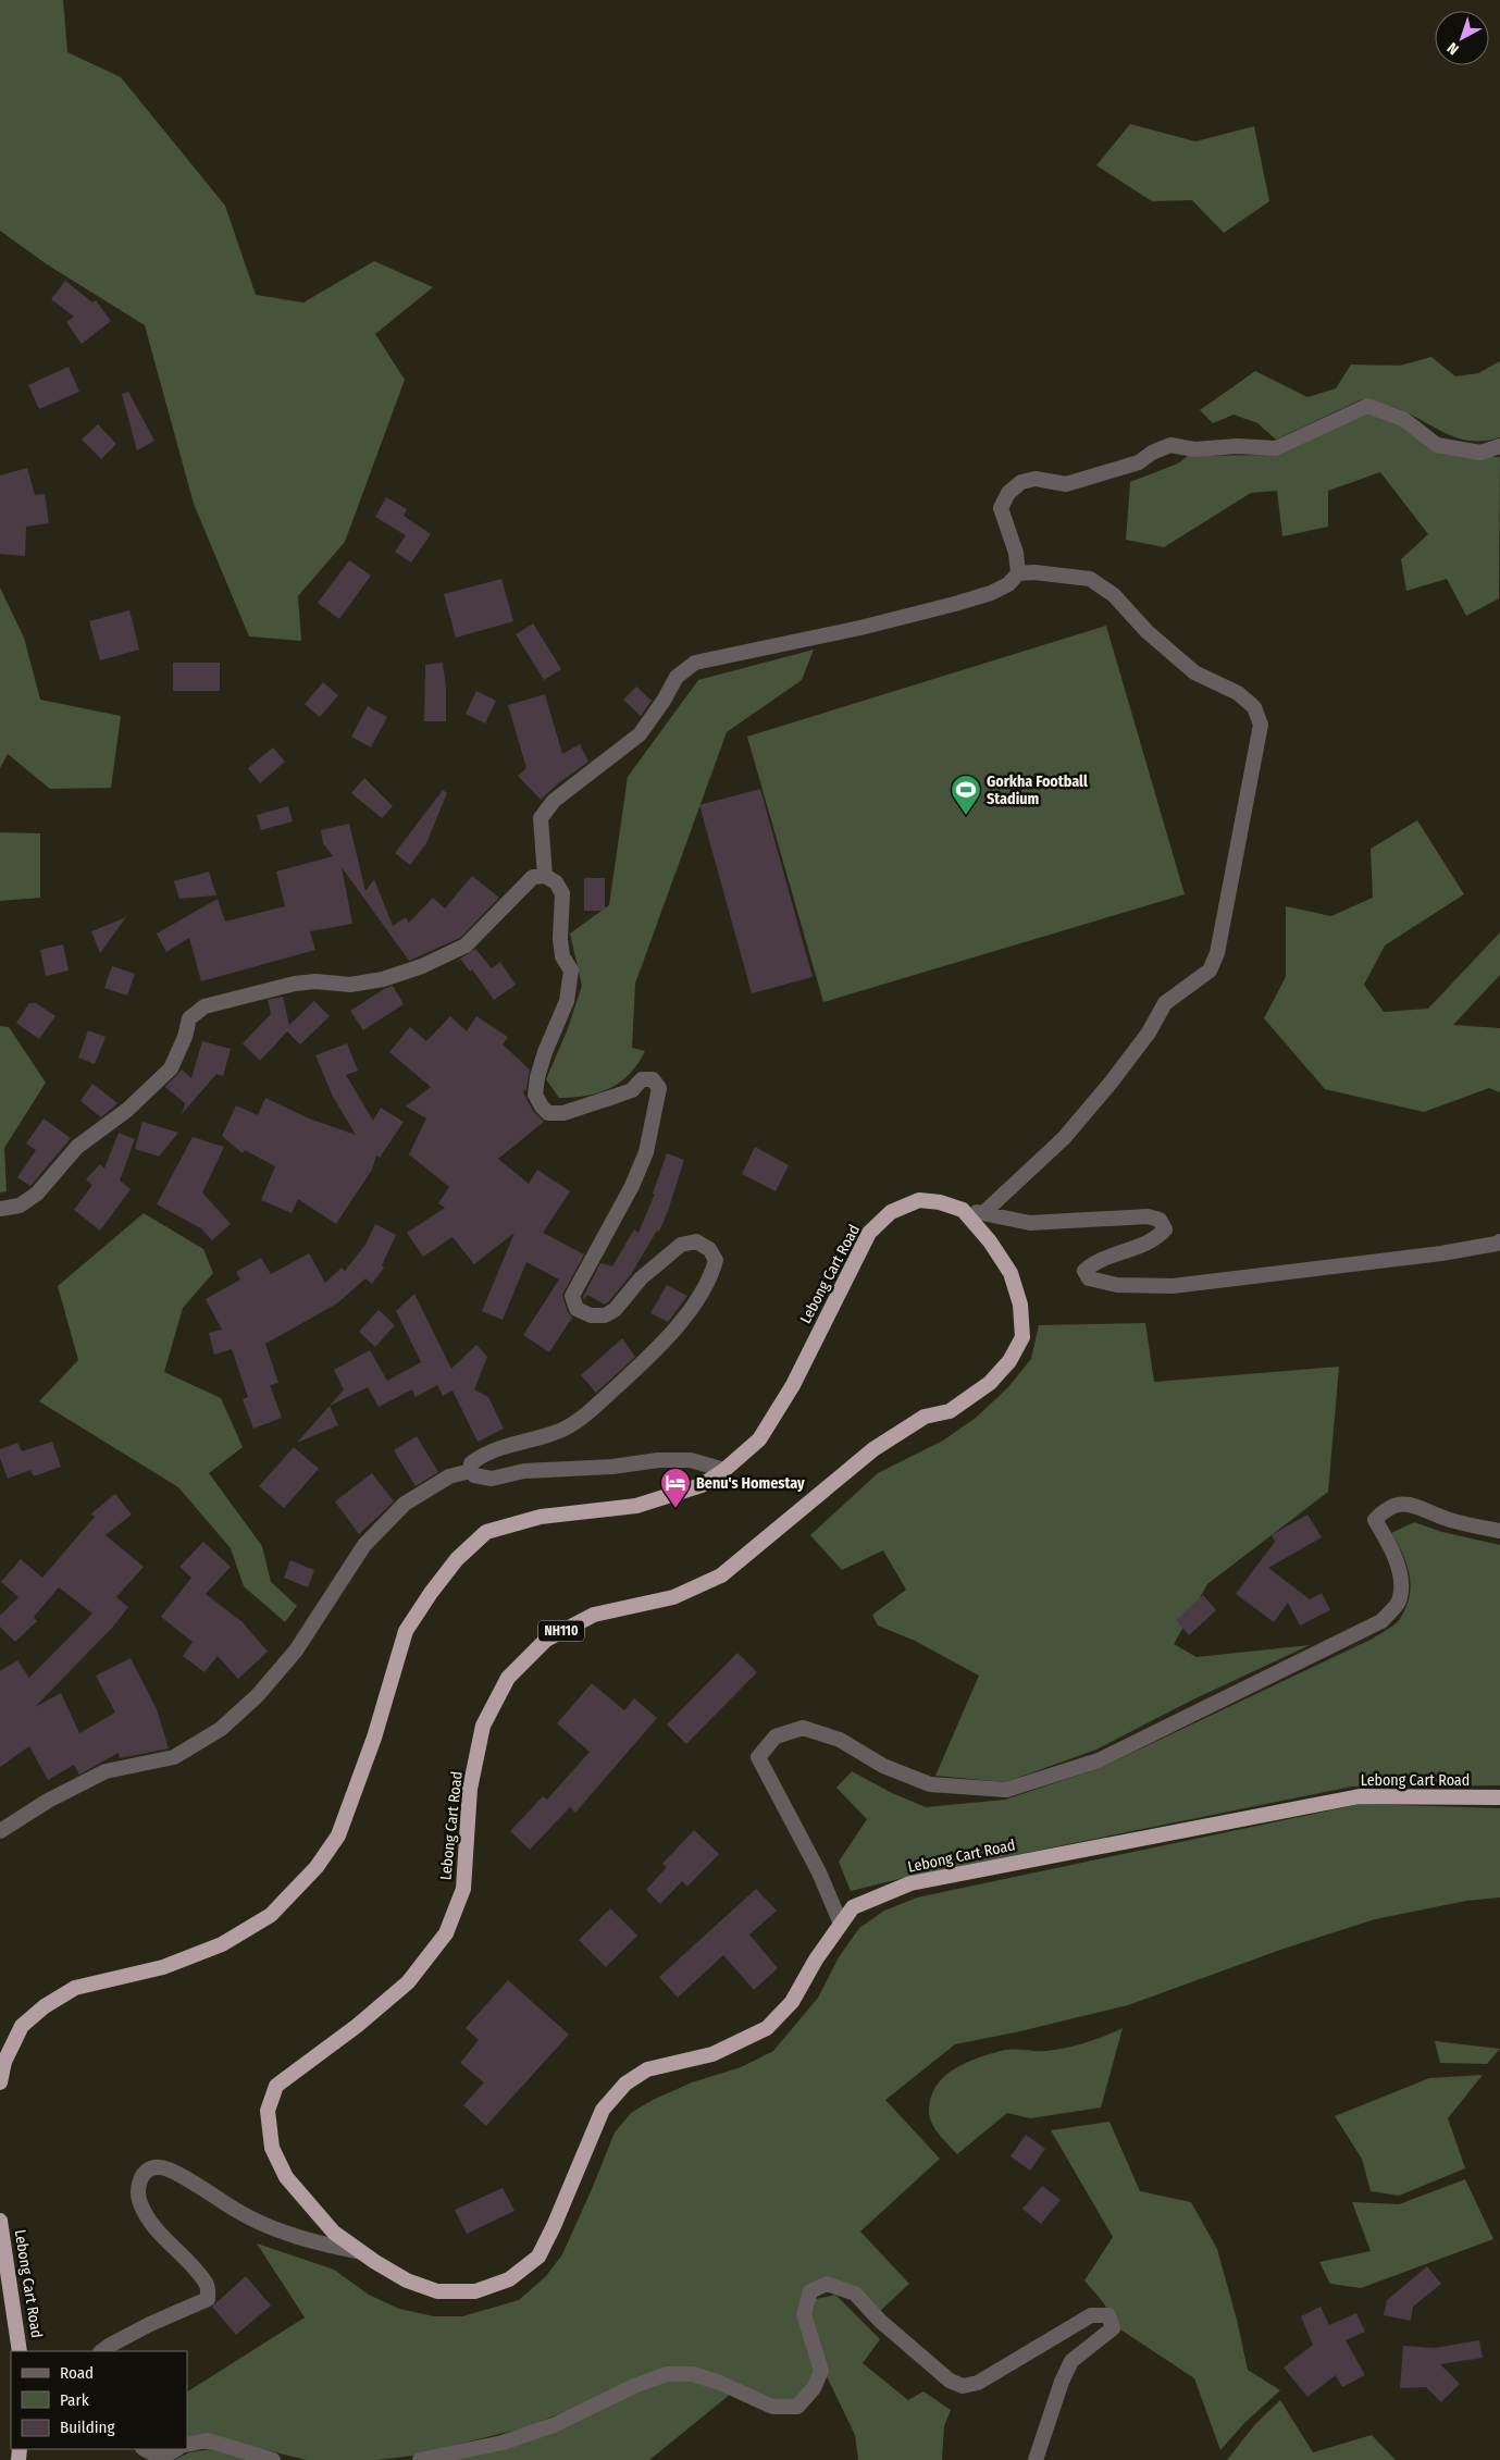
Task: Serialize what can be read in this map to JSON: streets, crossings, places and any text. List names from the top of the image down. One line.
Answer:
{"streets":{"highway":["Lebong Cart Road","NH110"]},"places":{"sports":["Gorkha Football Stadium"],"hotel":["Benu's Homestay"]},"legend":["Road","Park","Building"],"north":"bottom left"}
